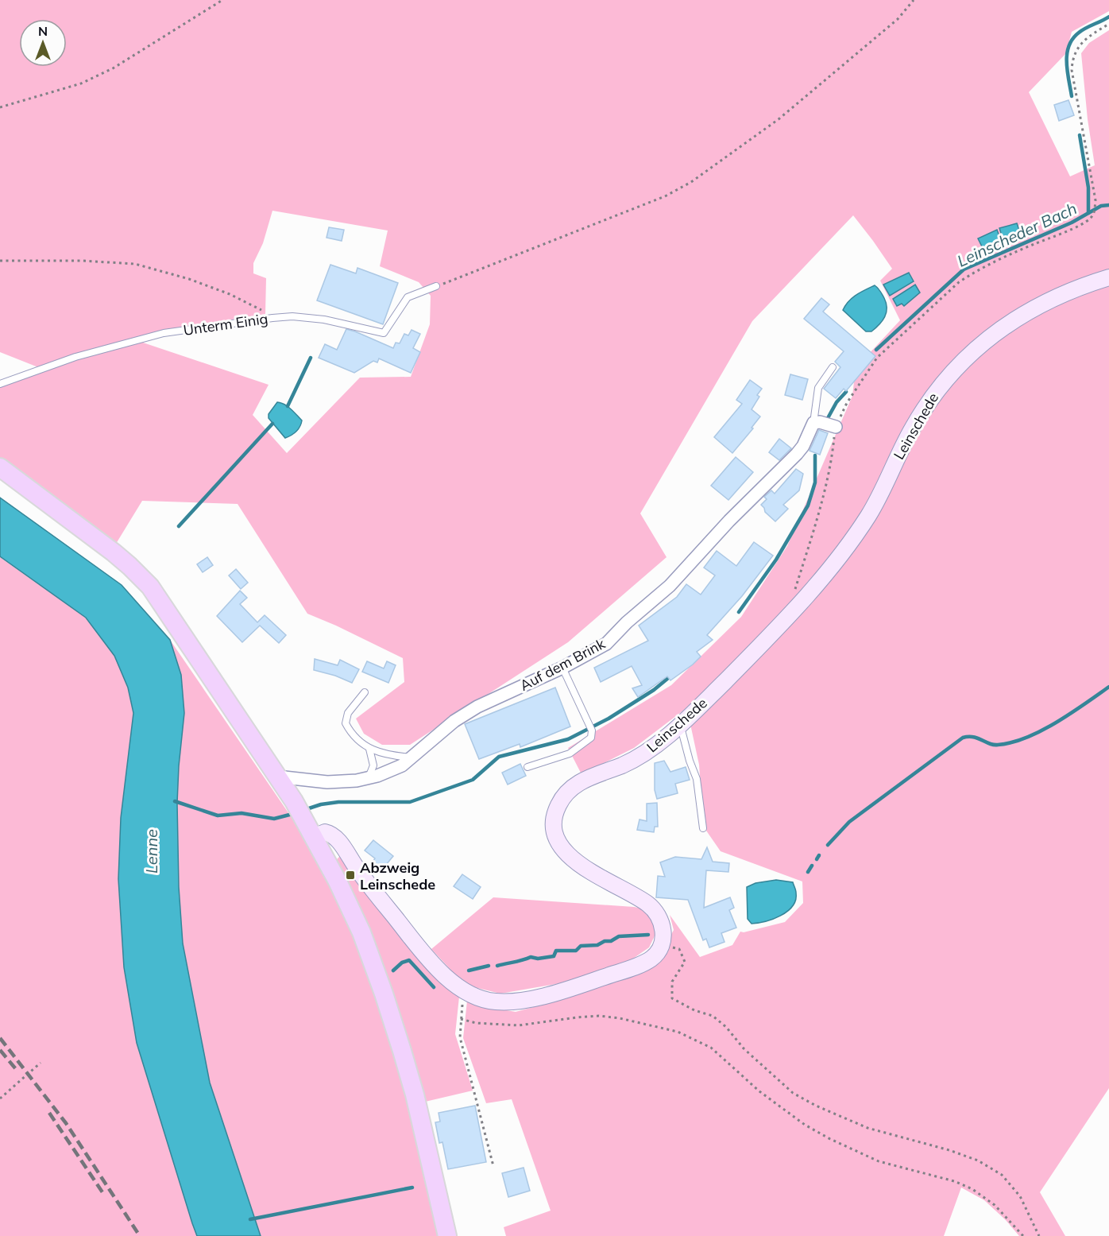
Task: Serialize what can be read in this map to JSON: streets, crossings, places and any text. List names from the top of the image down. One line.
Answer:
{"streets":{"main road":["Leinschede"],"street":["Auf dem Brink"],"lane":["Unterm Einig"]},"water":["Leinscheder Bach","Lenne"],"places":{"transit":["Abzweig Leinschede"]},"north":"top"}
